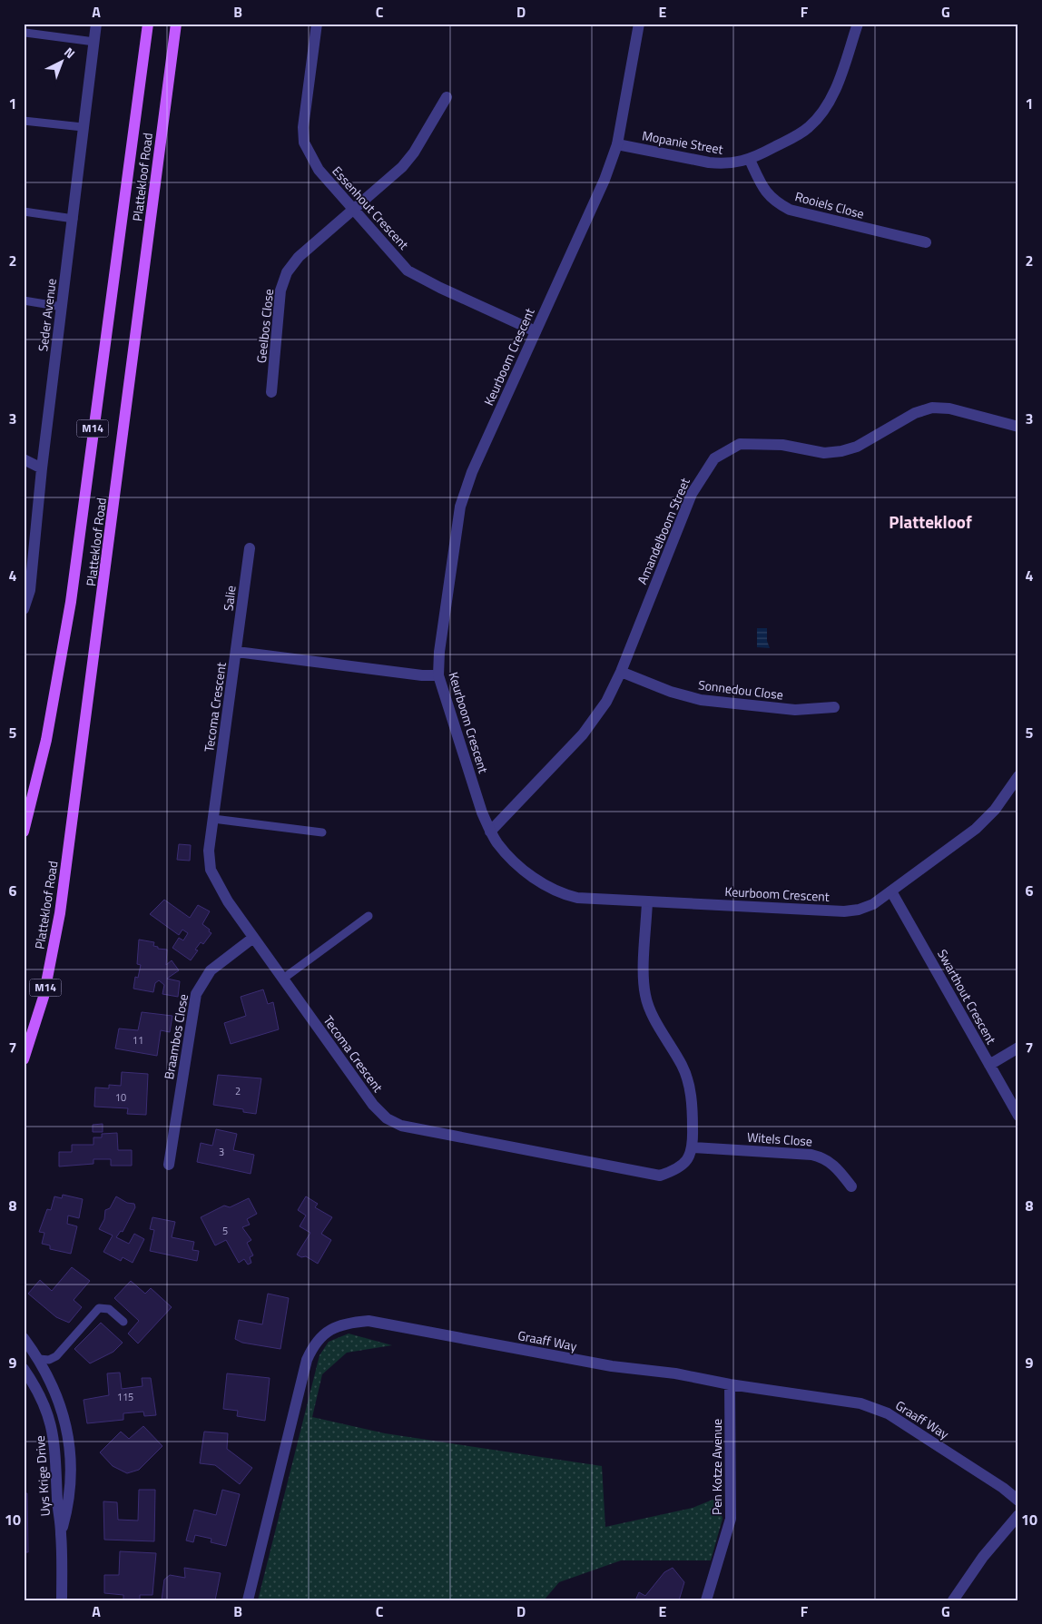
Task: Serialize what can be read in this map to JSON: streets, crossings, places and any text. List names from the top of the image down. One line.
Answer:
{"streets":{"main road":["Plattekloof Road","M14"],"street":["Mopanie Street","Rooiels Close","Essenhout Crescent","Seder Avenue","Geelbos Close","Keurboom Crescent","Amandelboom Street","Salie","Sonnedou Close","Tecoma Crescent","Swarthout Crescent","Braambos Close","Witels Close","Graaff Way","Pen Kotze Avenue","Uys Krige Drive"]},"crossings":[["Mopanie Street","Rooiels Close"],["Mopanie Street","Keurboom Crescent"],["Essenhout Crescent","Geelbos Close"],["Essenhout Crescent","Keurboom Crescent"],["Keurboom Crescent","Amandelboom Street"],["Keurboom Crescent","Tecoma Crescent"],["Keurboom Crescent","Swarthout Crescent"],["Amandelboom Street","Sonnedou Close"],["Salie","Tecoma Crescent"],["Tecoma Crescent","Braambos Close"],["Tecoma Crescent","Witels Close"],["Graaff Way","Pen Kotze Avenue"]],"districts":["Plattekloof"],"house_numbers":["11","2","10","3","5","115"],"north":"top right","grid":{"columns":["A","B","C","D","E","F","G"],"rows":["1","2","3","4","5","6","7","8","9","10"]}}
